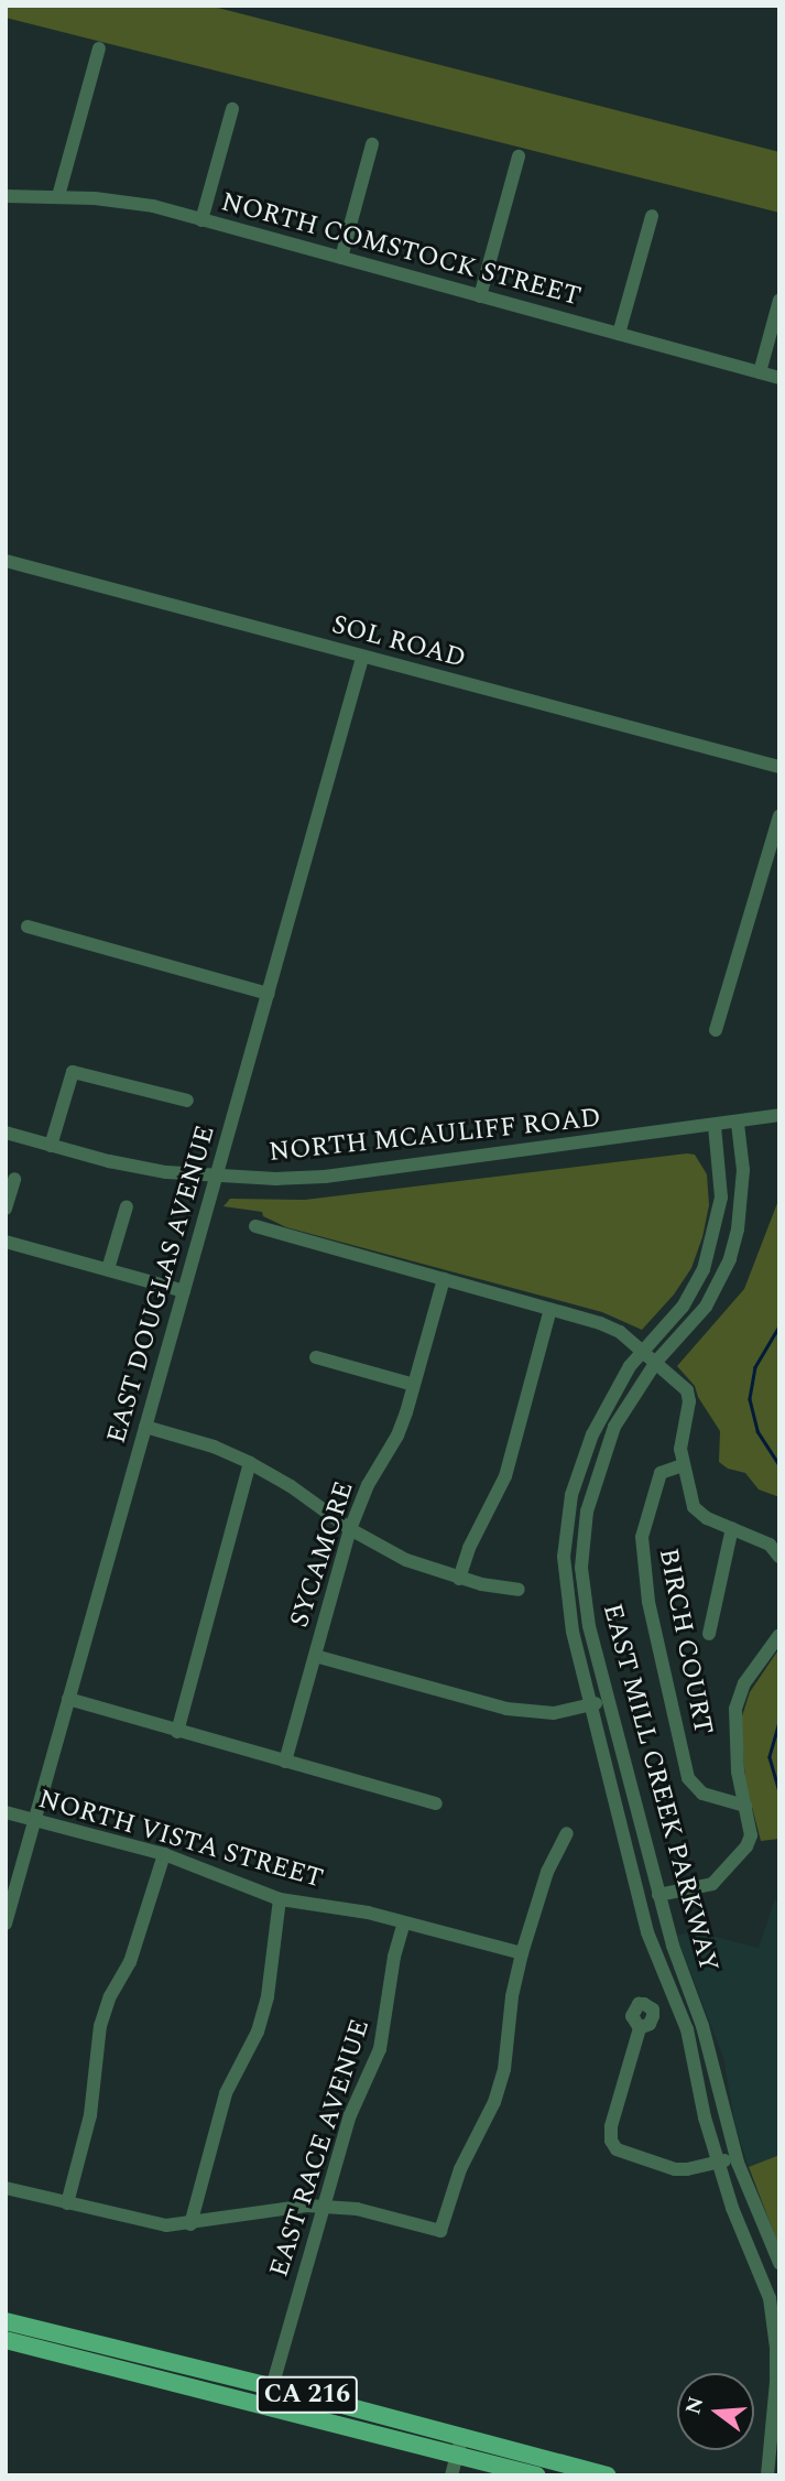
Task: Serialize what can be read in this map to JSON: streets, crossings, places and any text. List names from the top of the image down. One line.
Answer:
{"streets":{"main road":["CA 216"],"street":["NORTH COMSTOCK STREET","SOL ROAD","NORTH MCAULIFF ROAD","EAST DOUGLAS AVENUE","SYCAMORE","BIRCH COURT","EAST MILL CREEK PARKWAY","NORTH VISTA STREET","EAST RACE AVENUE"]},"crossings":[["SOL ROAD","EAST DOUGLAS AVENUE"],["NORTH MCAULIFF ROAD","EAST DOUGLAS AVENUE"],["NORTH MCAULIFF ROAD","EAST MILL CREEK PARKWAY"],["EAST DOUGLAS AVENUE","NORTH VISTA STREET"],["NORTH VISTA STREET","EAST RACE AVENUE"],["EAST RACE AVENUE","CA 216"]],"north":"left"}
